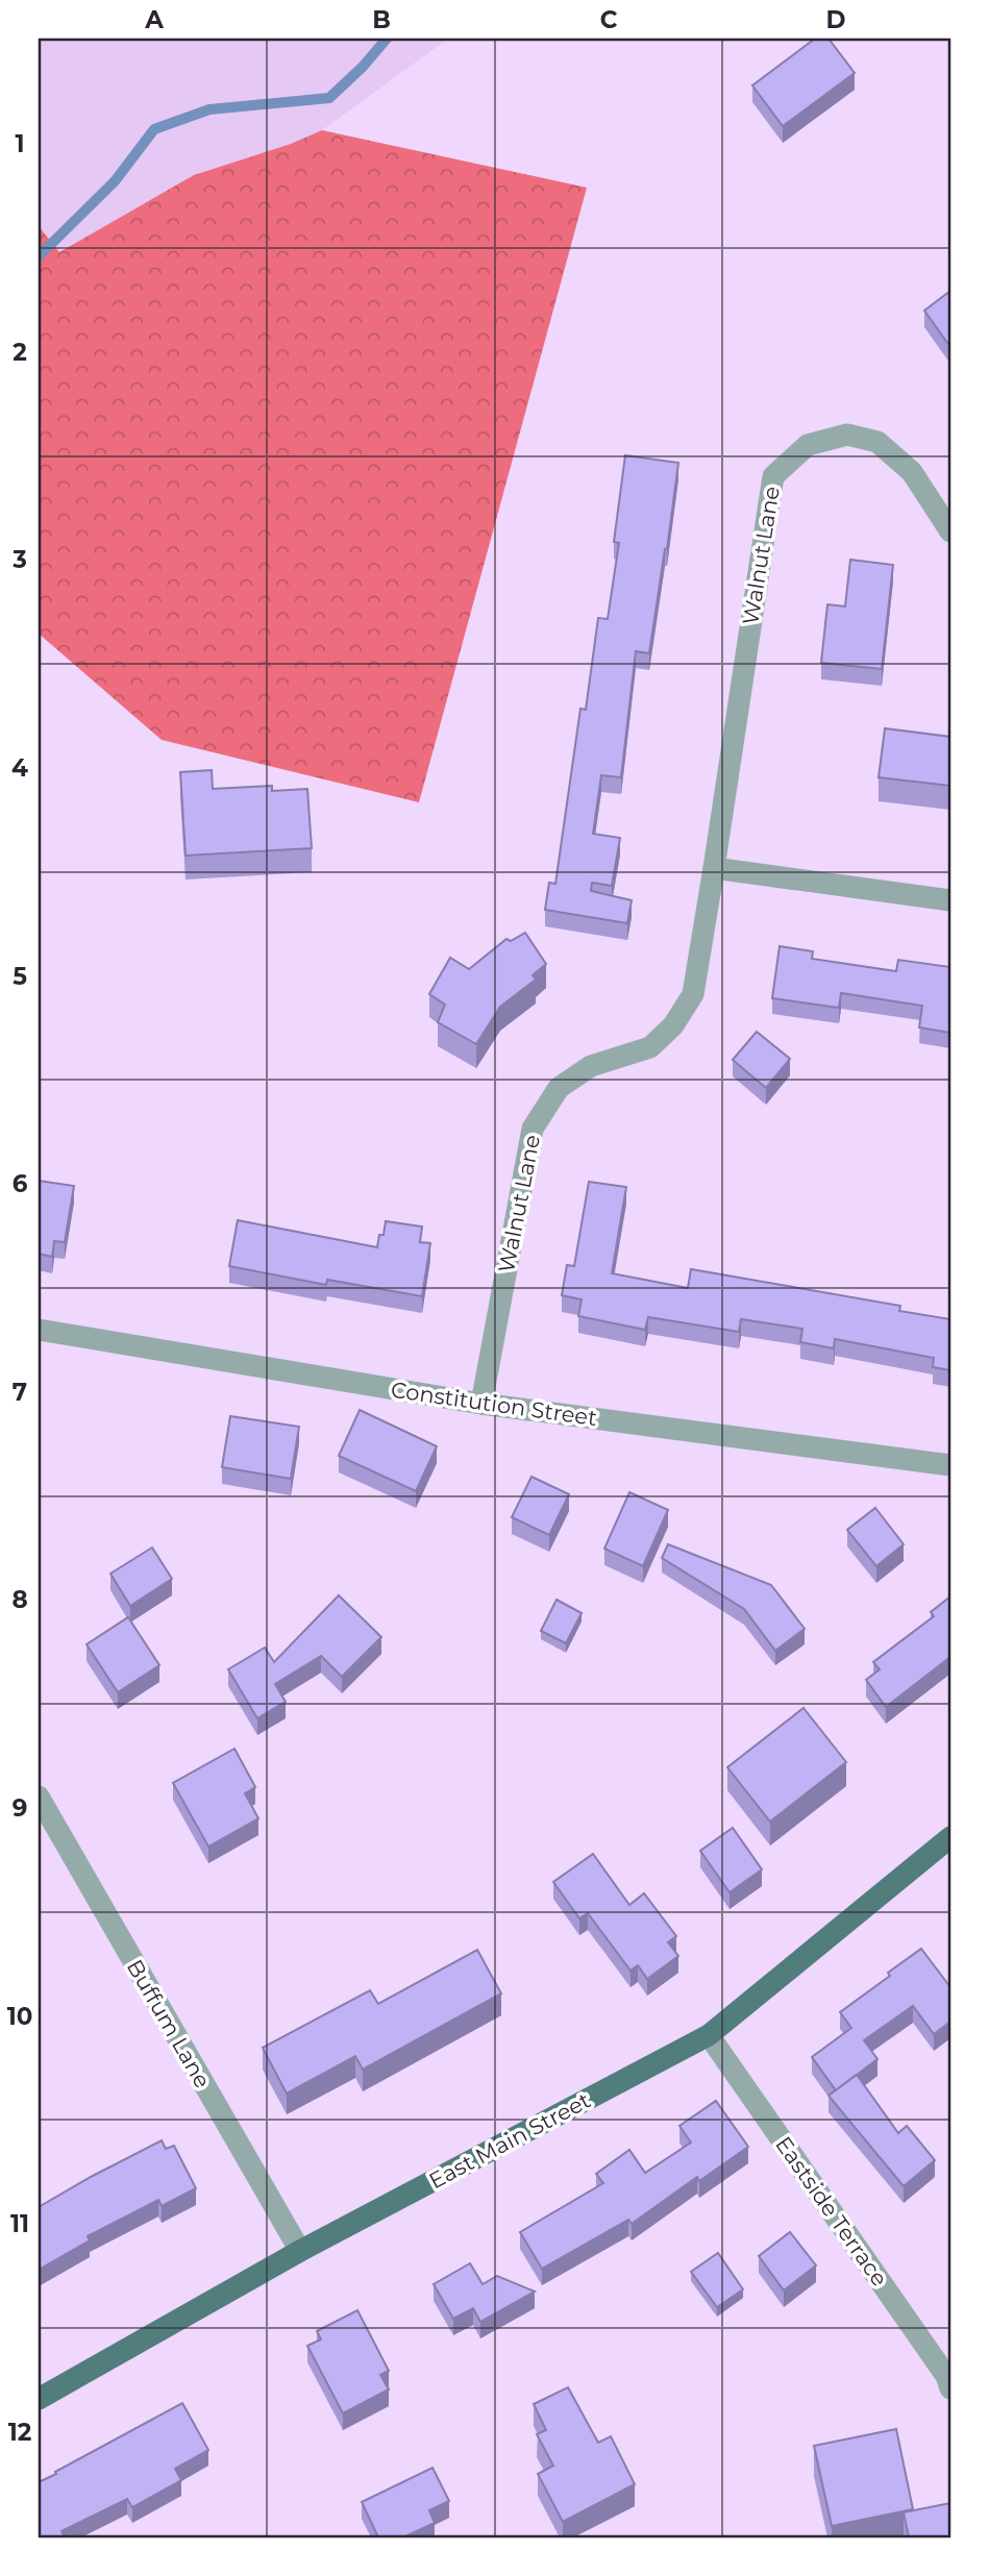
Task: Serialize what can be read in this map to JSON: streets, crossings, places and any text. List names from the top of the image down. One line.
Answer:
{"streets":{"main road":["East Main Street"],"street":["Walnut Lane","Constitution Street","Buffum Lane","Eastside Terrace"]},"crossings":[["Walnut Lane","Constitution Street"],["Buffum Lane","East Main Street"],["East Main Street","Eastside Terrace"]],"grid":{"columns":["A","B","C","D"],"rows":["1","2","3","4","5","6","7","8","9","10","11","12"]}}
